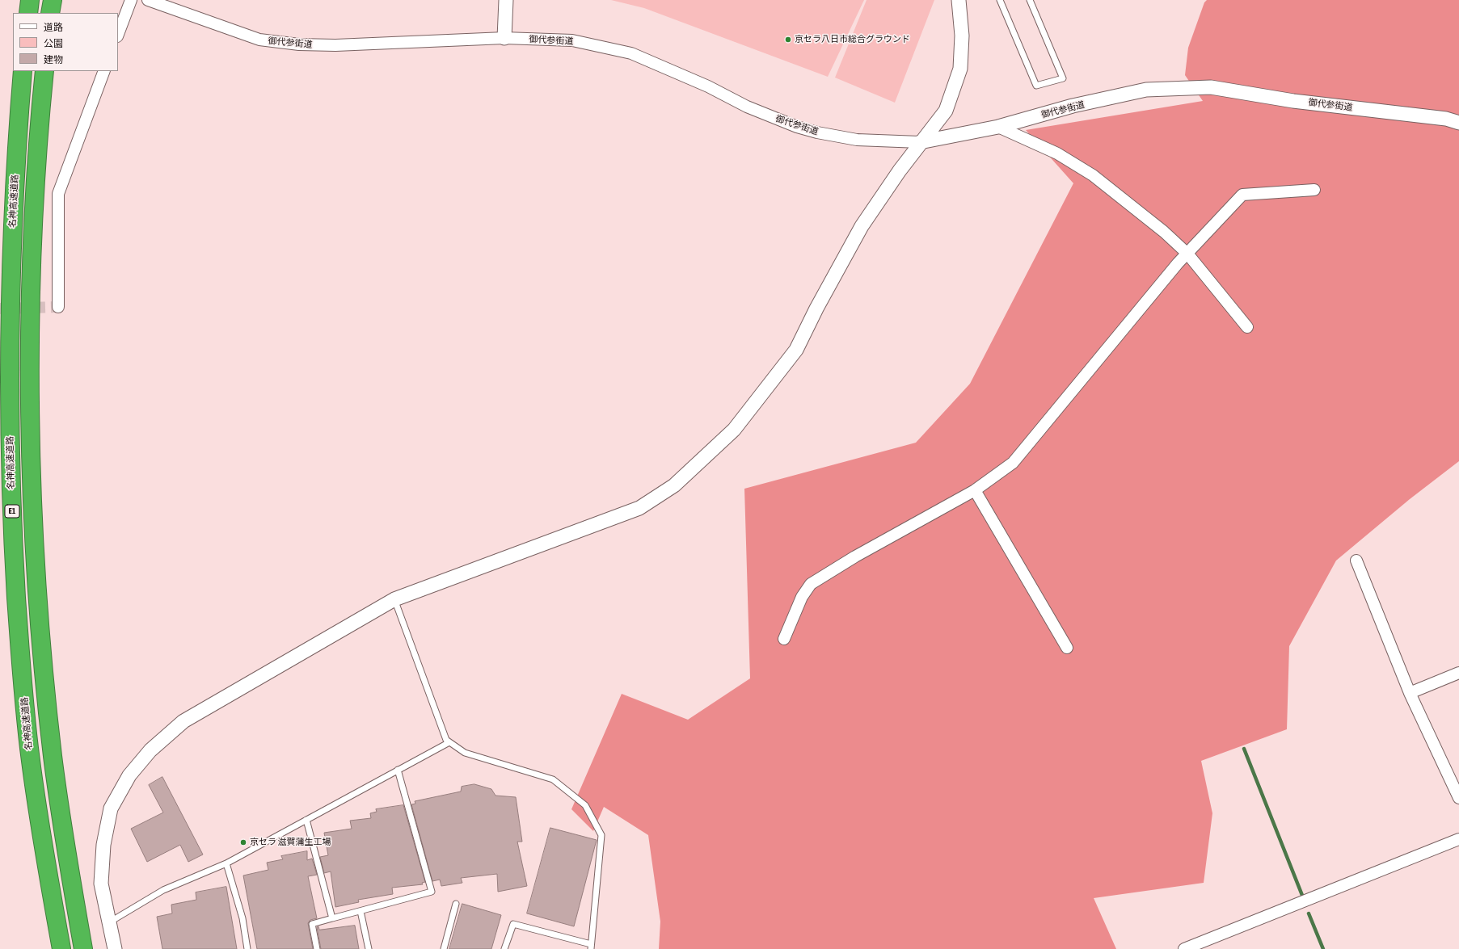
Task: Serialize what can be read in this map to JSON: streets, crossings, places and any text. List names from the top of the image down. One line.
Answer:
{"streets":{"highway":["名神高速道路","E1"],"street":["御代参街道"]},"places":["京セラ八日市総合グラウンド","京セラ 滋賀蒲生工場"],"legend":["道路","公園","建物"]}
